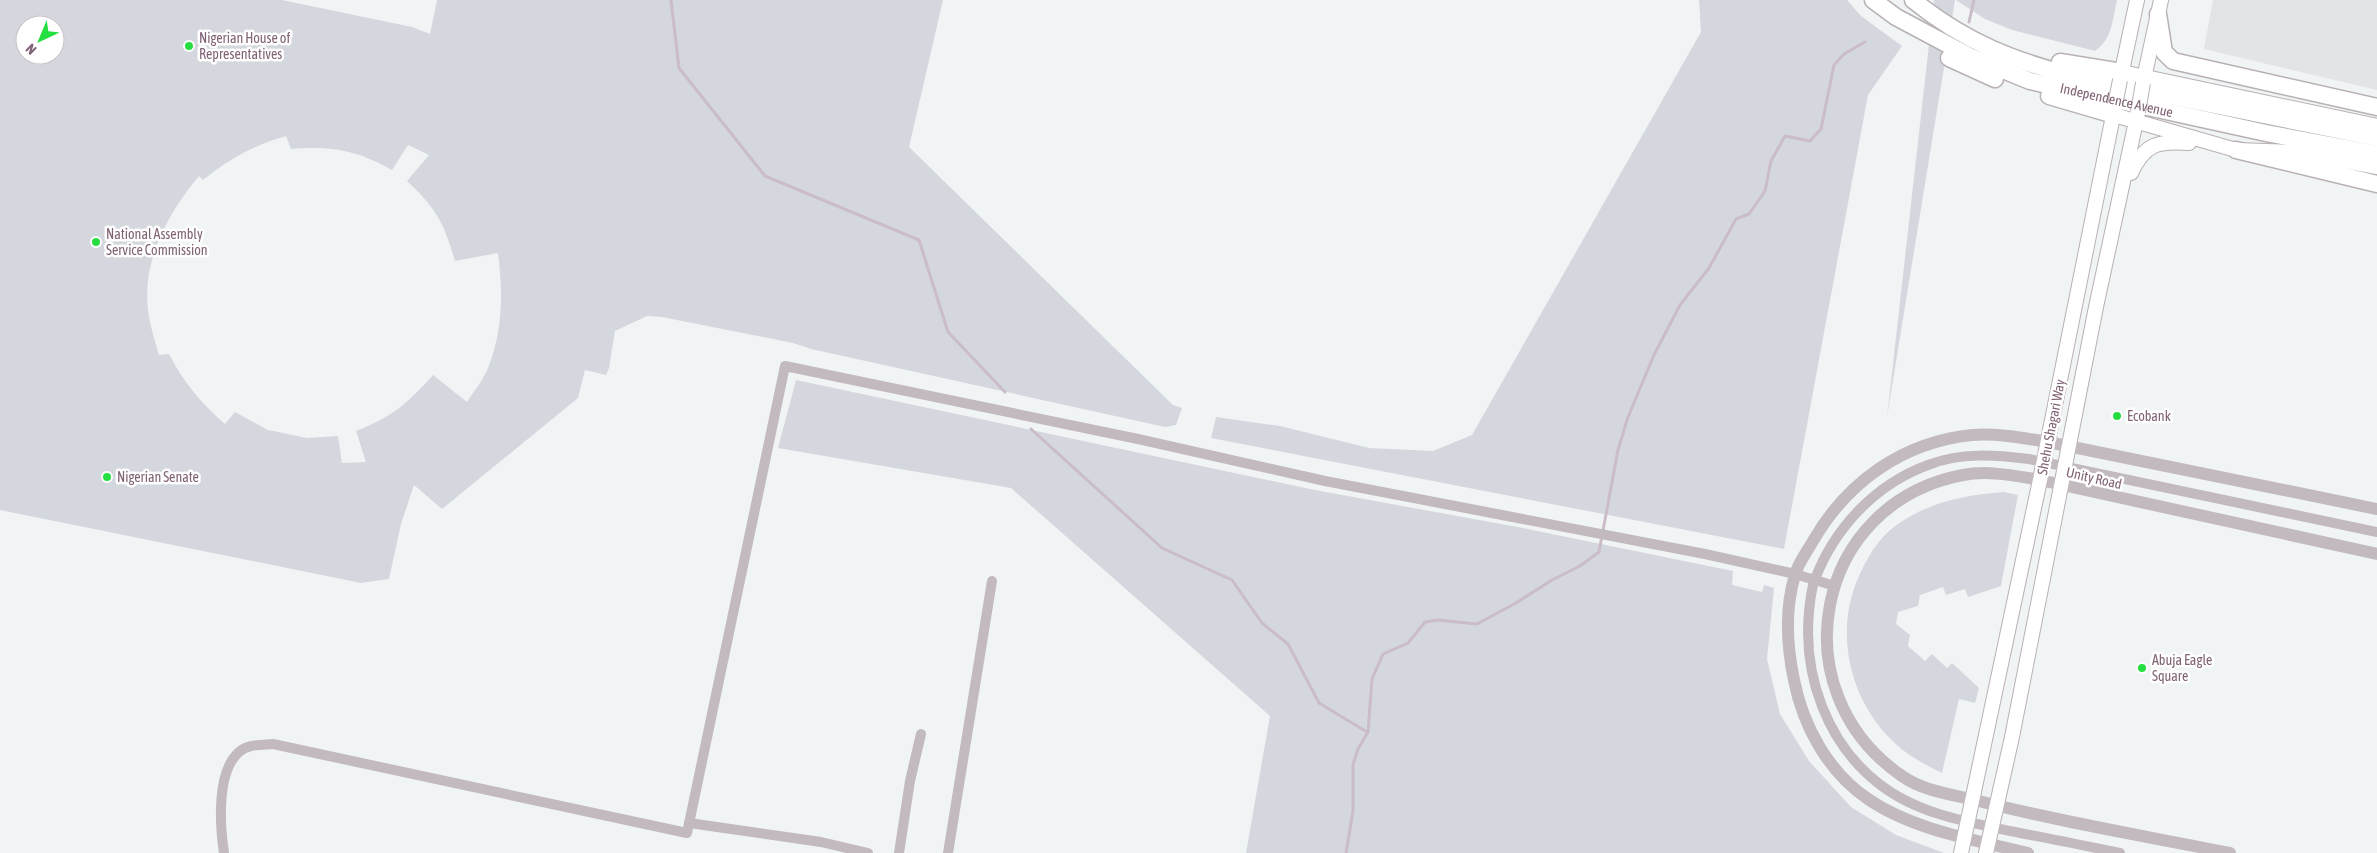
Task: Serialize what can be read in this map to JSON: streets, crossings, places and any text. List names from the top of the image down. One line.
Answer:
{"streets":{"main road":["Independence Avenue","Shehu Shagari Way"],"street":["Unity Road"]},"crossings":[["Independence Avenue","Shehu Shagari Way"],["Shehu Shagari Way","Unity Road"]],"places":["Nigerian House of Representatives","National Assembly Service Commission","Ecobank","Nigerian Senate","Abuja Eagle Square"],"north":"bottom left"}
